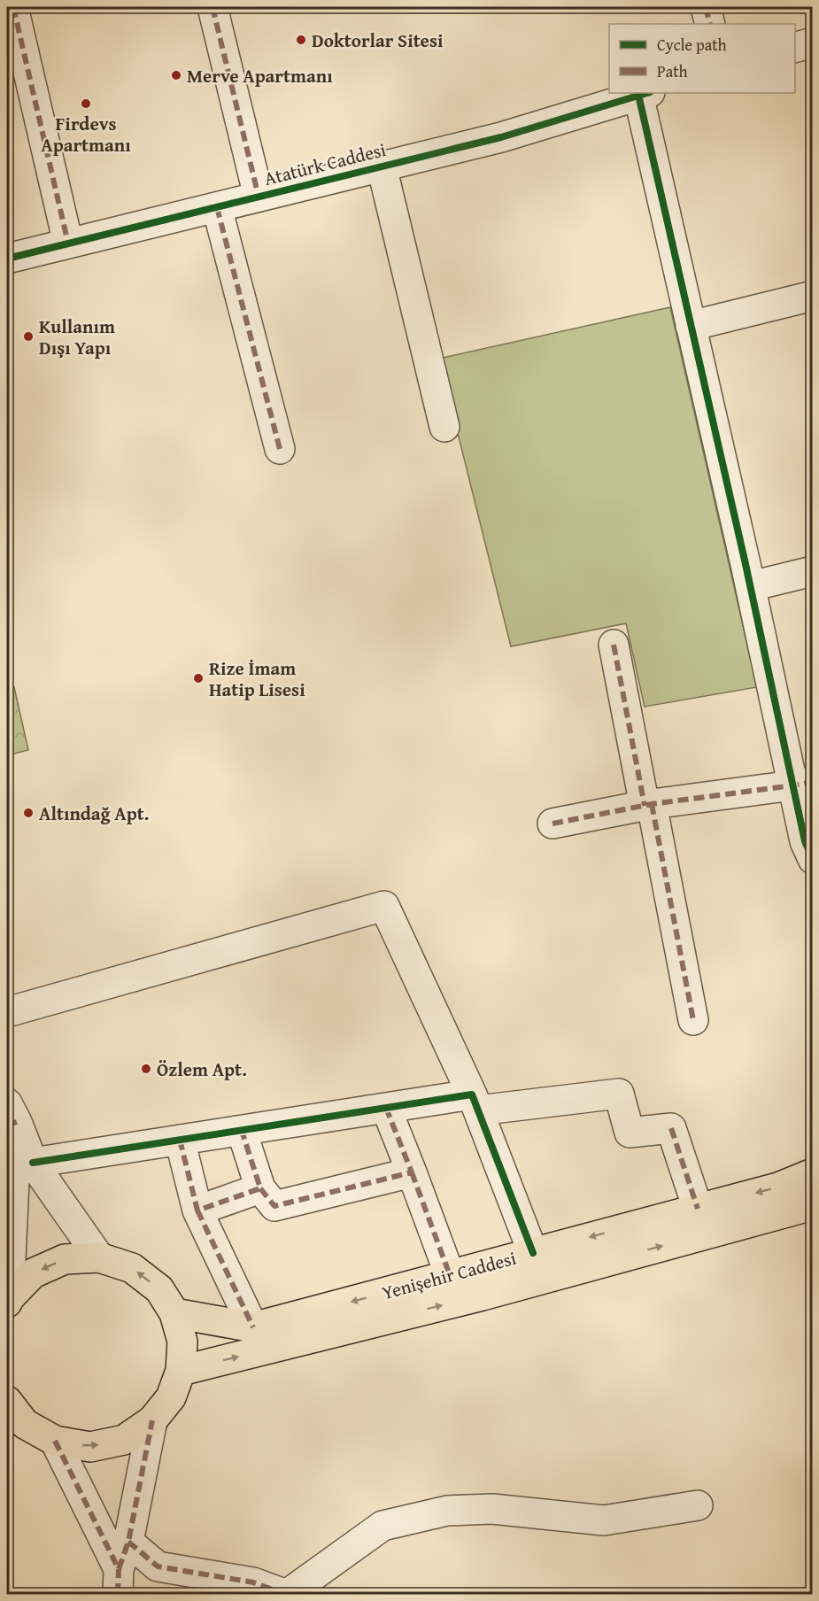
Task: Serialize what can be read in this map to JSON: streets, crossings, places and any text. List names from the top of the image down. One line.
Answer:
{"streets":{"main road":["Yenişehir Caddesi"],"street":["Atatürk Caddesi"]},"places":["Doktorlar Sitesi","Merve Apartmanı","Firdevs Apartmanı","Kullanım Dışı Yapı","Rize İmam Hatip Lisesi","Altındağ Apt.","Özlem Apt."],"legend":["Cycle path","Path"]}
